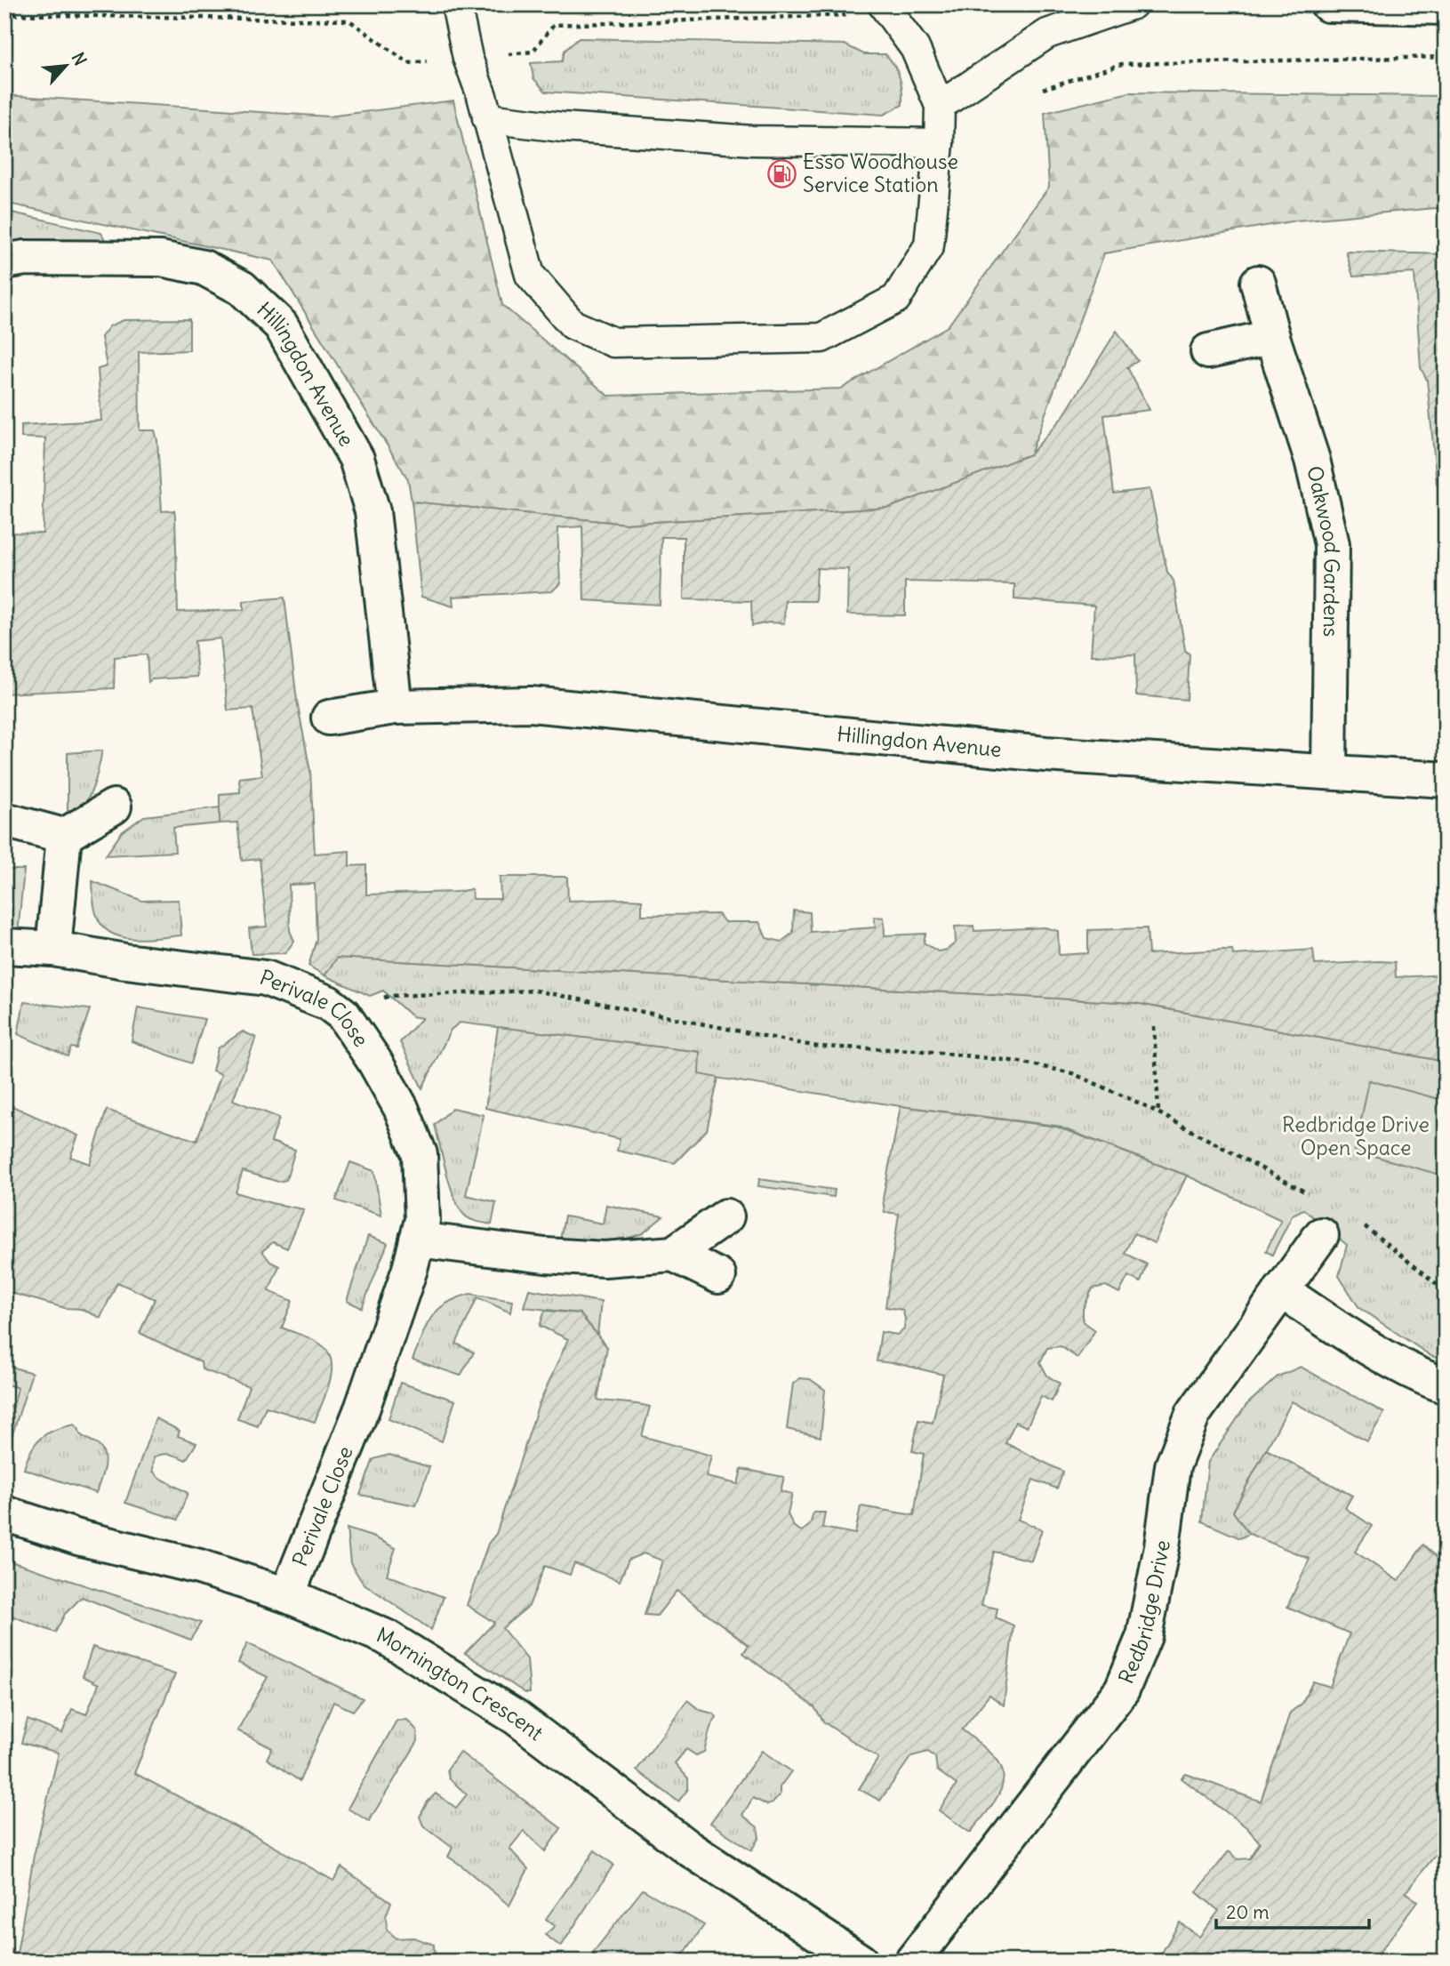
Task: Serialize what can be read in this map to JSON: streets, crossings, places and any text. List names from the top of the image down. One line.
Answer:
{"streets":{"street":["Hillingdon Avenue","Oakwood Gardens","Perivale Close","Redbridge Drive","Mornington Crescent"]},"crossings":[["Hillingdon Avenue","Oakwood Gardens"],["Perivale Close","Mornington Crescent"]],"parks":["Redbridge Drive Open Space"],"places":{"fuel station":["Esso Woodhouse Service Station"]},"scale_bar":"20 m","north":"top right"}
